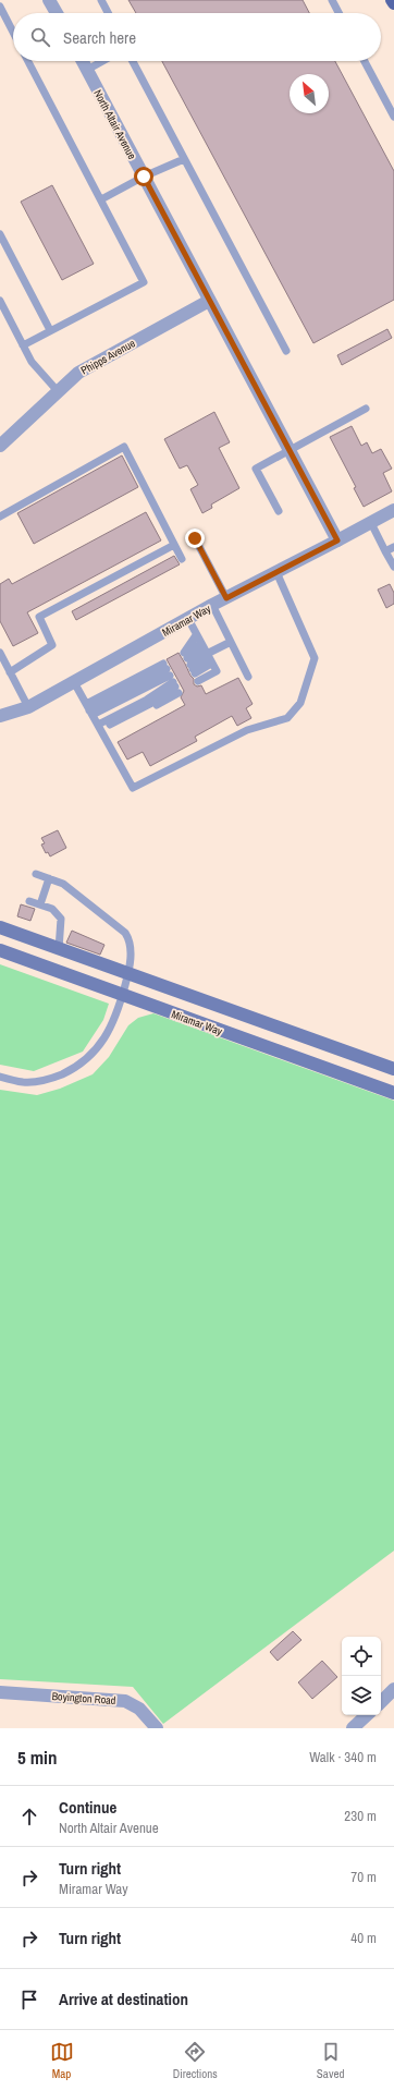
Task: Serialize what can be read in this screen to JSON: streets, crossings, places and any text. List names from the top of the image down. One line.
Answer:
{"streets":{"main road":["Miramar Way"],"street":["North Altair Avenue","Phipps Avenue","Boyington Road"]},"crossings":[["North Altair Avenue","Phipps Avenue"],["North Altair Avenue","Miramar Way"]],"north":"top left","page":{"search":"Search here","heading":["5 min","Walk · 340 m"],"list":[["Continue","North Altair Avenue","230 m"],["Turn right","Miramar Way","70 m"],["Turn right","40 m"],"Arrive at destination"],"nav":["Map","Directions","Saved"]}}
